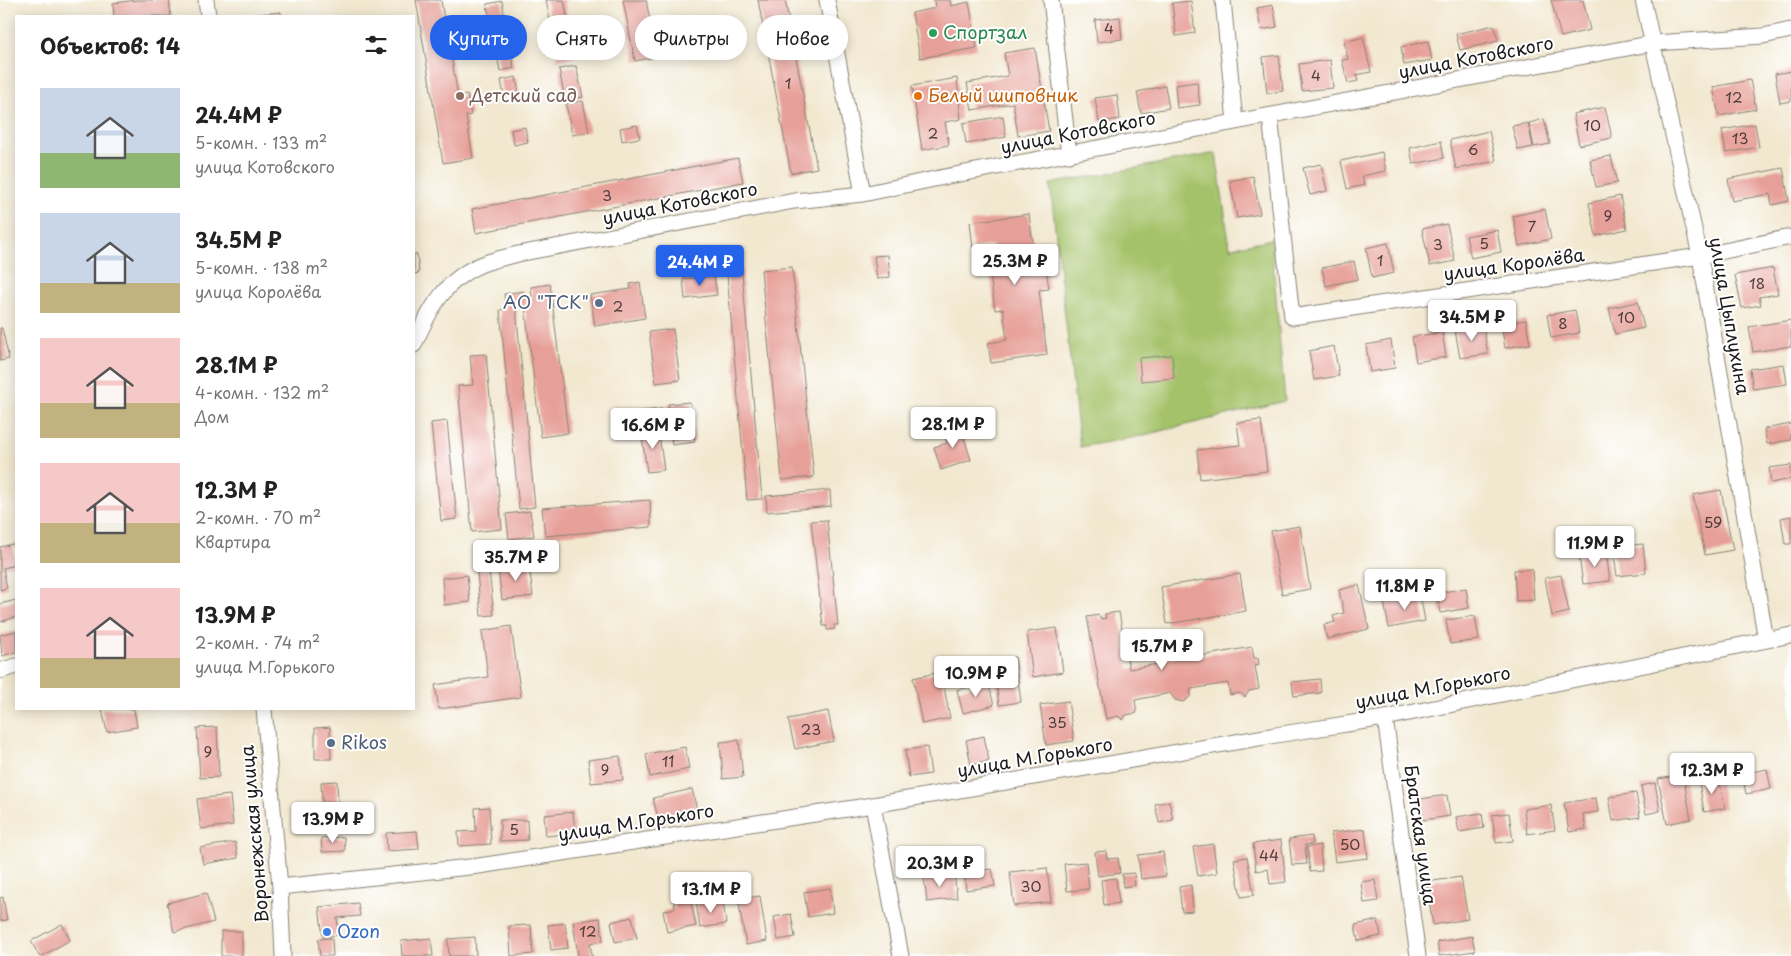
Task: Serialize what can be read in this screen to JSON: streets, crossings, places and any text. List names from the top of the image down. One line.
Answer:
{"streets":{"street":["улица Котовского","улица Королёва","улица Цыплухина","улица М.Горького","Воронежская улица","Братская улица"]},"crossings":[["улица Котовского","улица Королёва"],["улица Котовского","улица Цыплухина"],["улица Королёва","улица Цыплухина"],["улица Цыплухина","улица М.Горького"],["улица М.Горького","Воронежская улица"],["улица М.Горького","Братская улица"]],"places":["Спортзал","Детский сад","Белый шиповник","АО \"ТСК\"","Rikos","Ozon"],"house_numbers":["4","4","1","12","10","2","13","6","3","9","7","5","3","1","18","2","10","8","59","35","23","9","11","9","5","50","44","30","12"],"page":{"chip":["Купить","Снять","Фильтры","Новое"],"heading":"Объектов: 14","list":[{"name":"24.4M ₽","note":"5-комн. · 133 m² · улица Котовского"},{"name":"34.5M ₽","note":"5-комн. · 138 m² · улица Королёва"},{"name":"28.1M ₽","note":"4-комн. · 132 m² · Дом"},{"name":"12.3M ₽","note":"2-комн. · 70 m² · Квартира"},{"name":"13.9M ₽","note":"2-комн. · 74 m² · улица М.Горького"}],"price":["25.3M ₽","24.4M ₽","34.5M ₽","28.1M ₽","16.6M ₽","11.9M ₽","35.7M ₽","11.8M ₽","15.7M ₽","10.9M ₽","12.3M ₽","13.9M ₽","20.3M ₽","13.1M ₽"]}}
